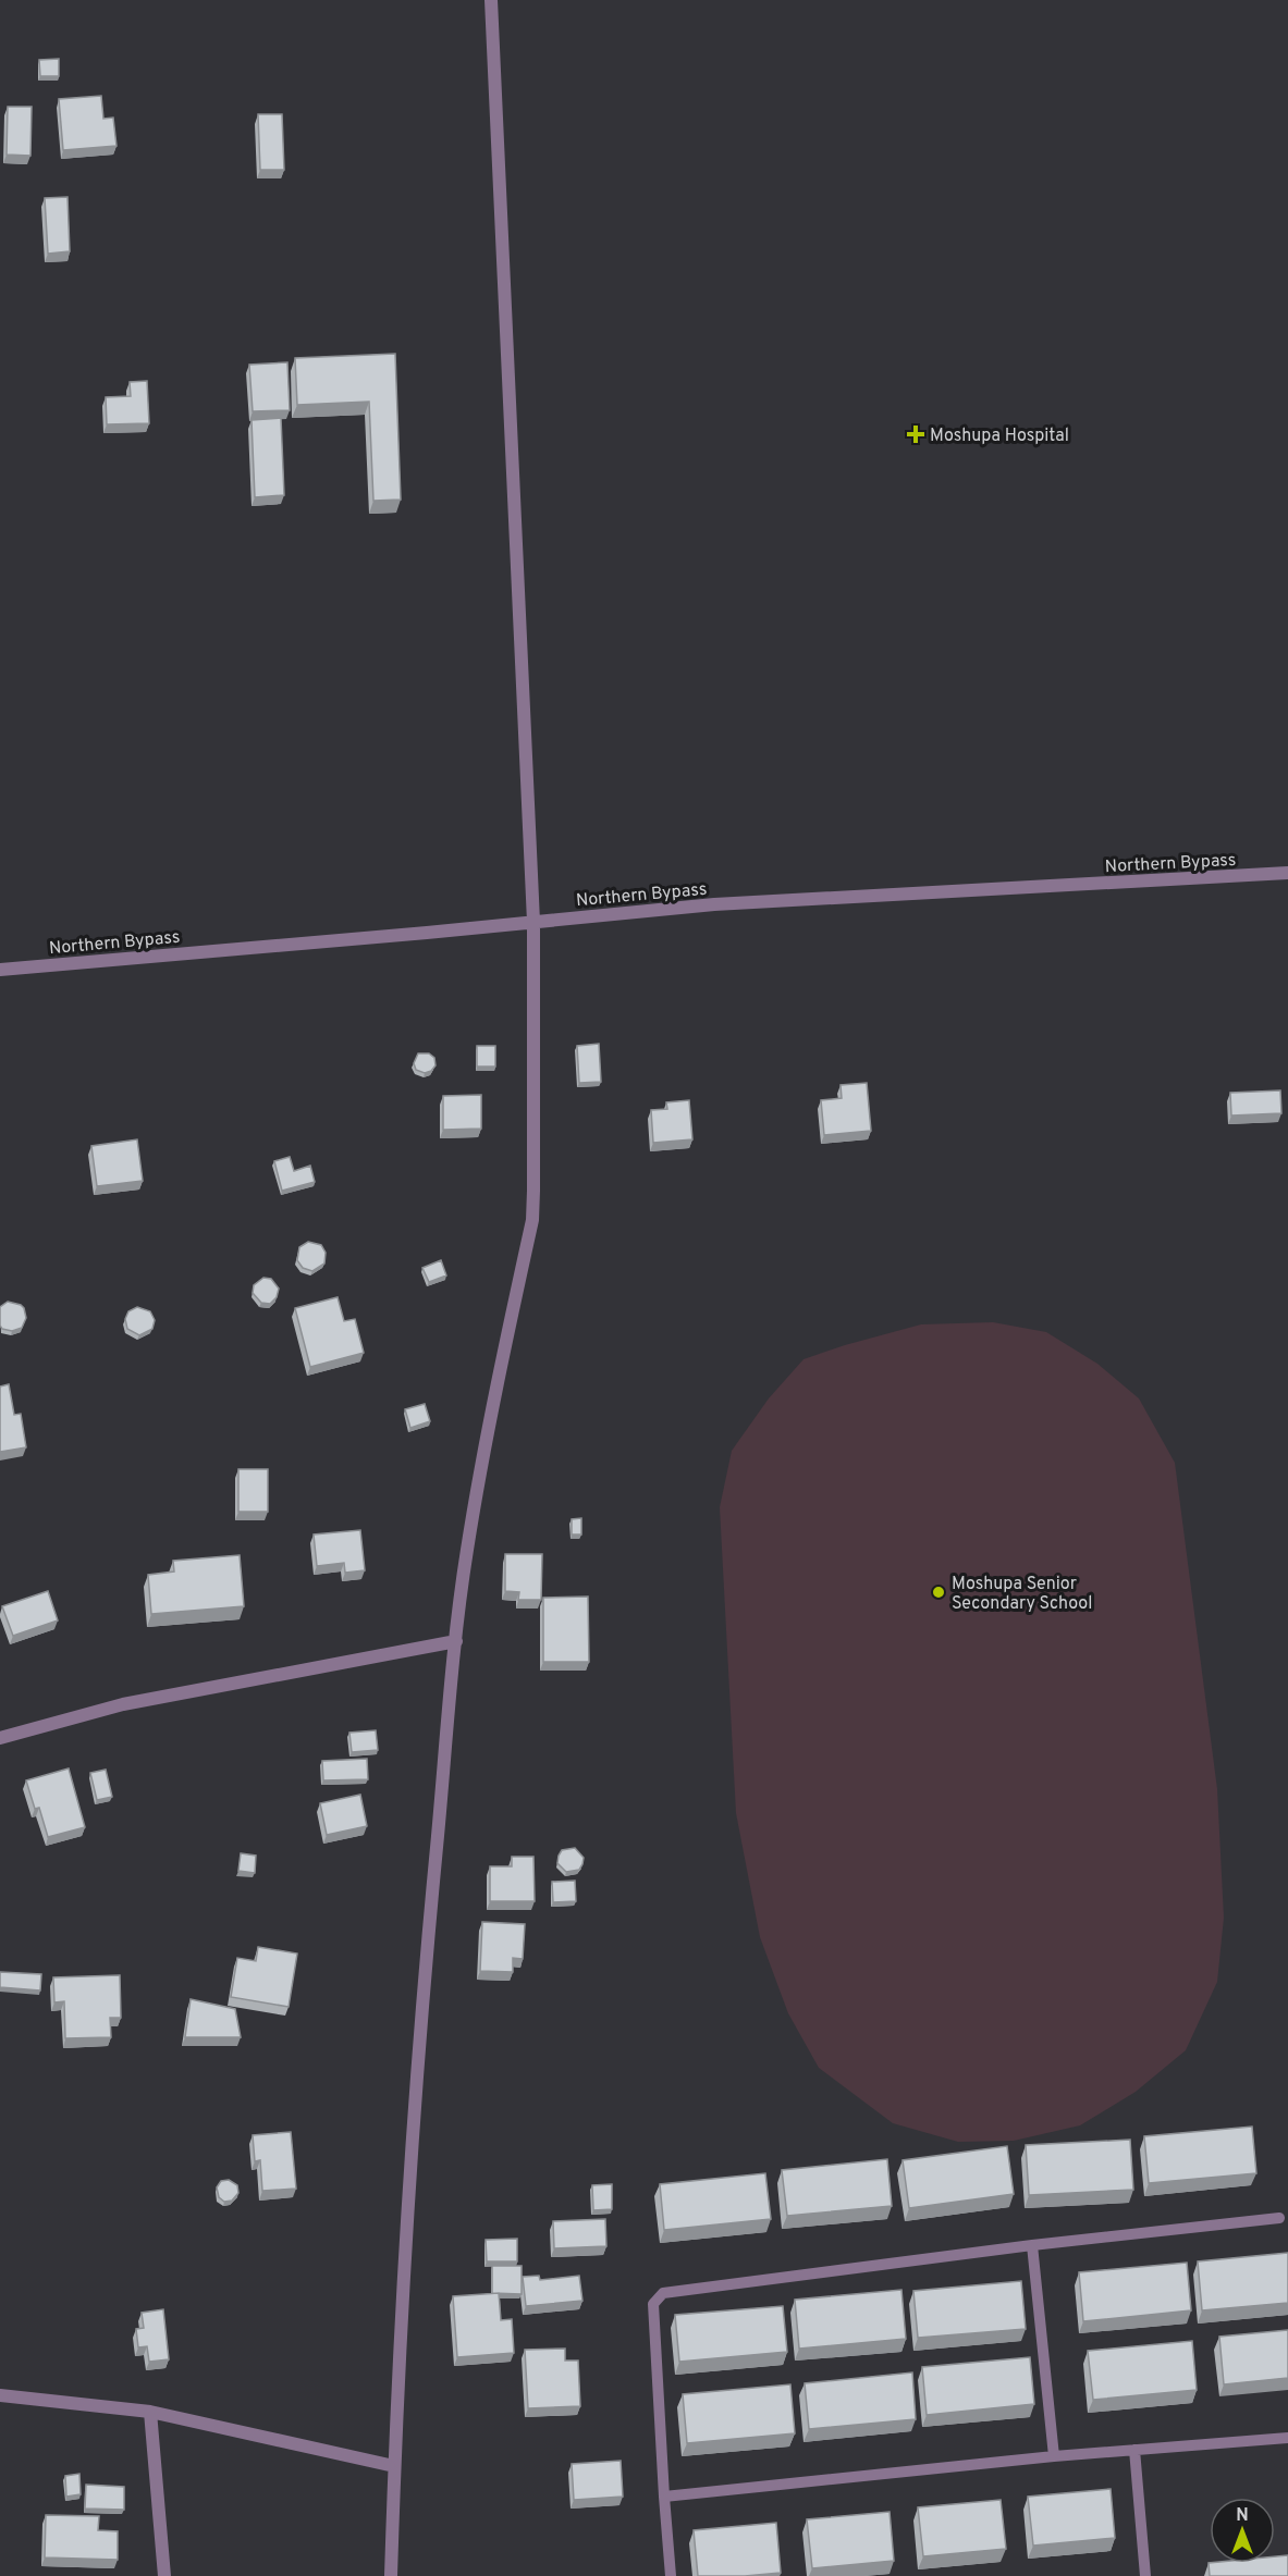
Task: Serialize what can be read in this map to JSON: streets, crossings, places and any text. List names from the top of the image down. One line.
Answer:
{"streets":{"street":["Northern Bypass"]},"places":{"health":["Moshupa Hospital"],"other":["Moshupa Senior Secondary School"]},"north":"top"}
